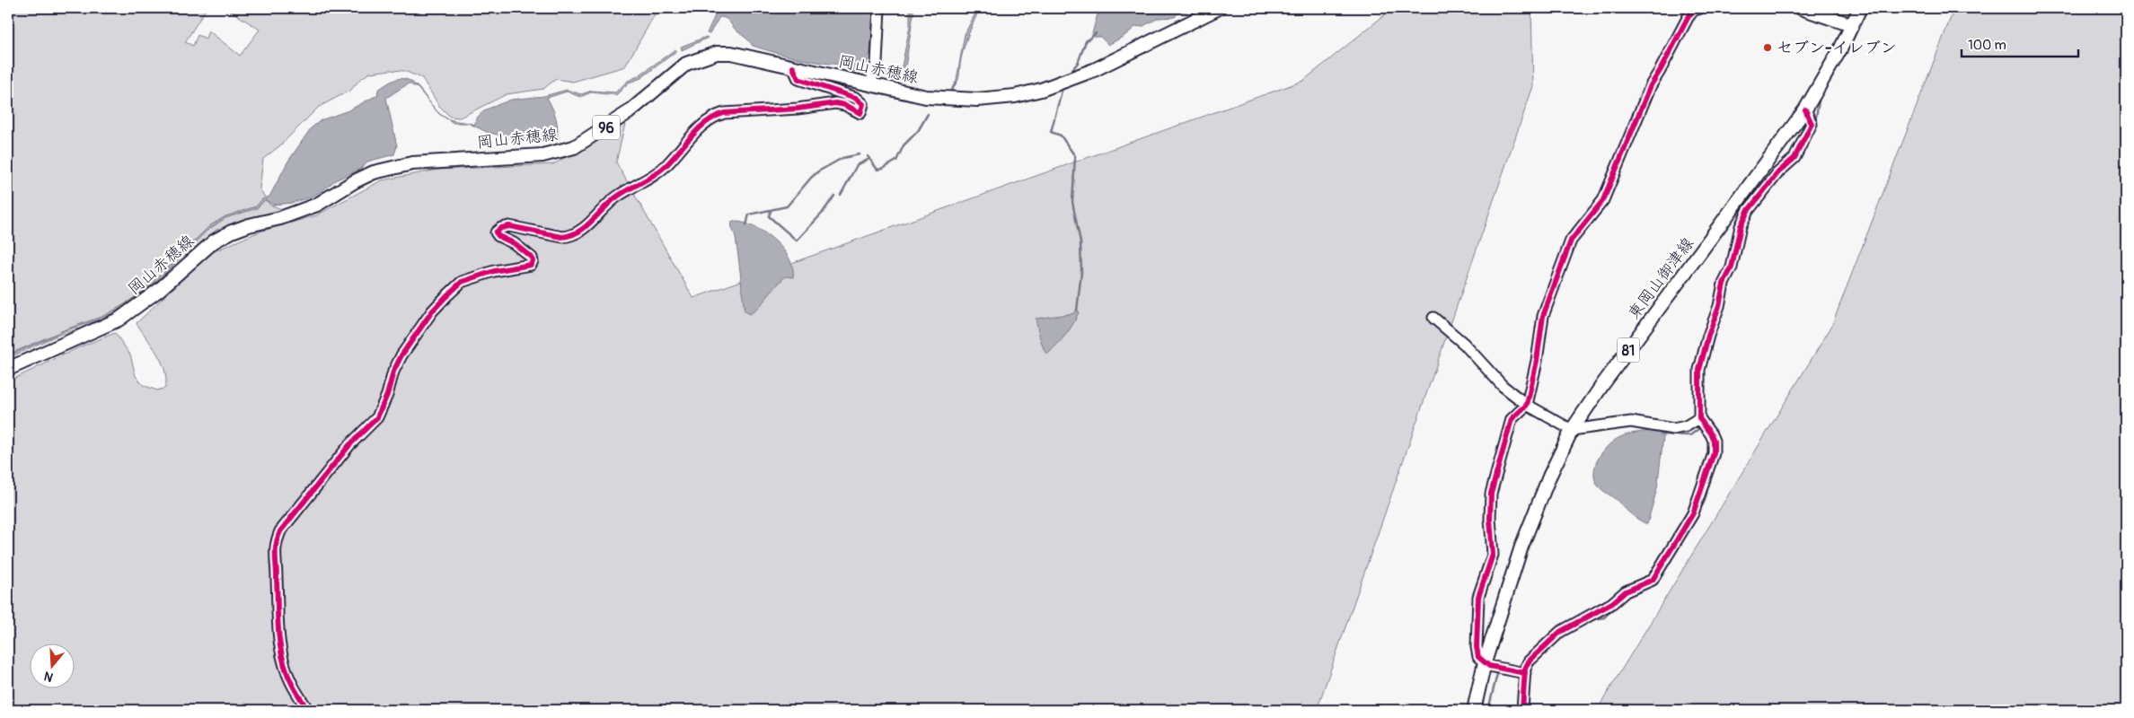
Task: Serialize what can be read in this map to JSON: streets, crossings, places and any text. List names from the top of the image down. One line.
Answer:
{"streets":{"main road":["岡山赤穂線","96","東岡山御津線","81"]},"places":["セブン-イレブン"],"scale_bar":"100 m","north":"bottom"}
